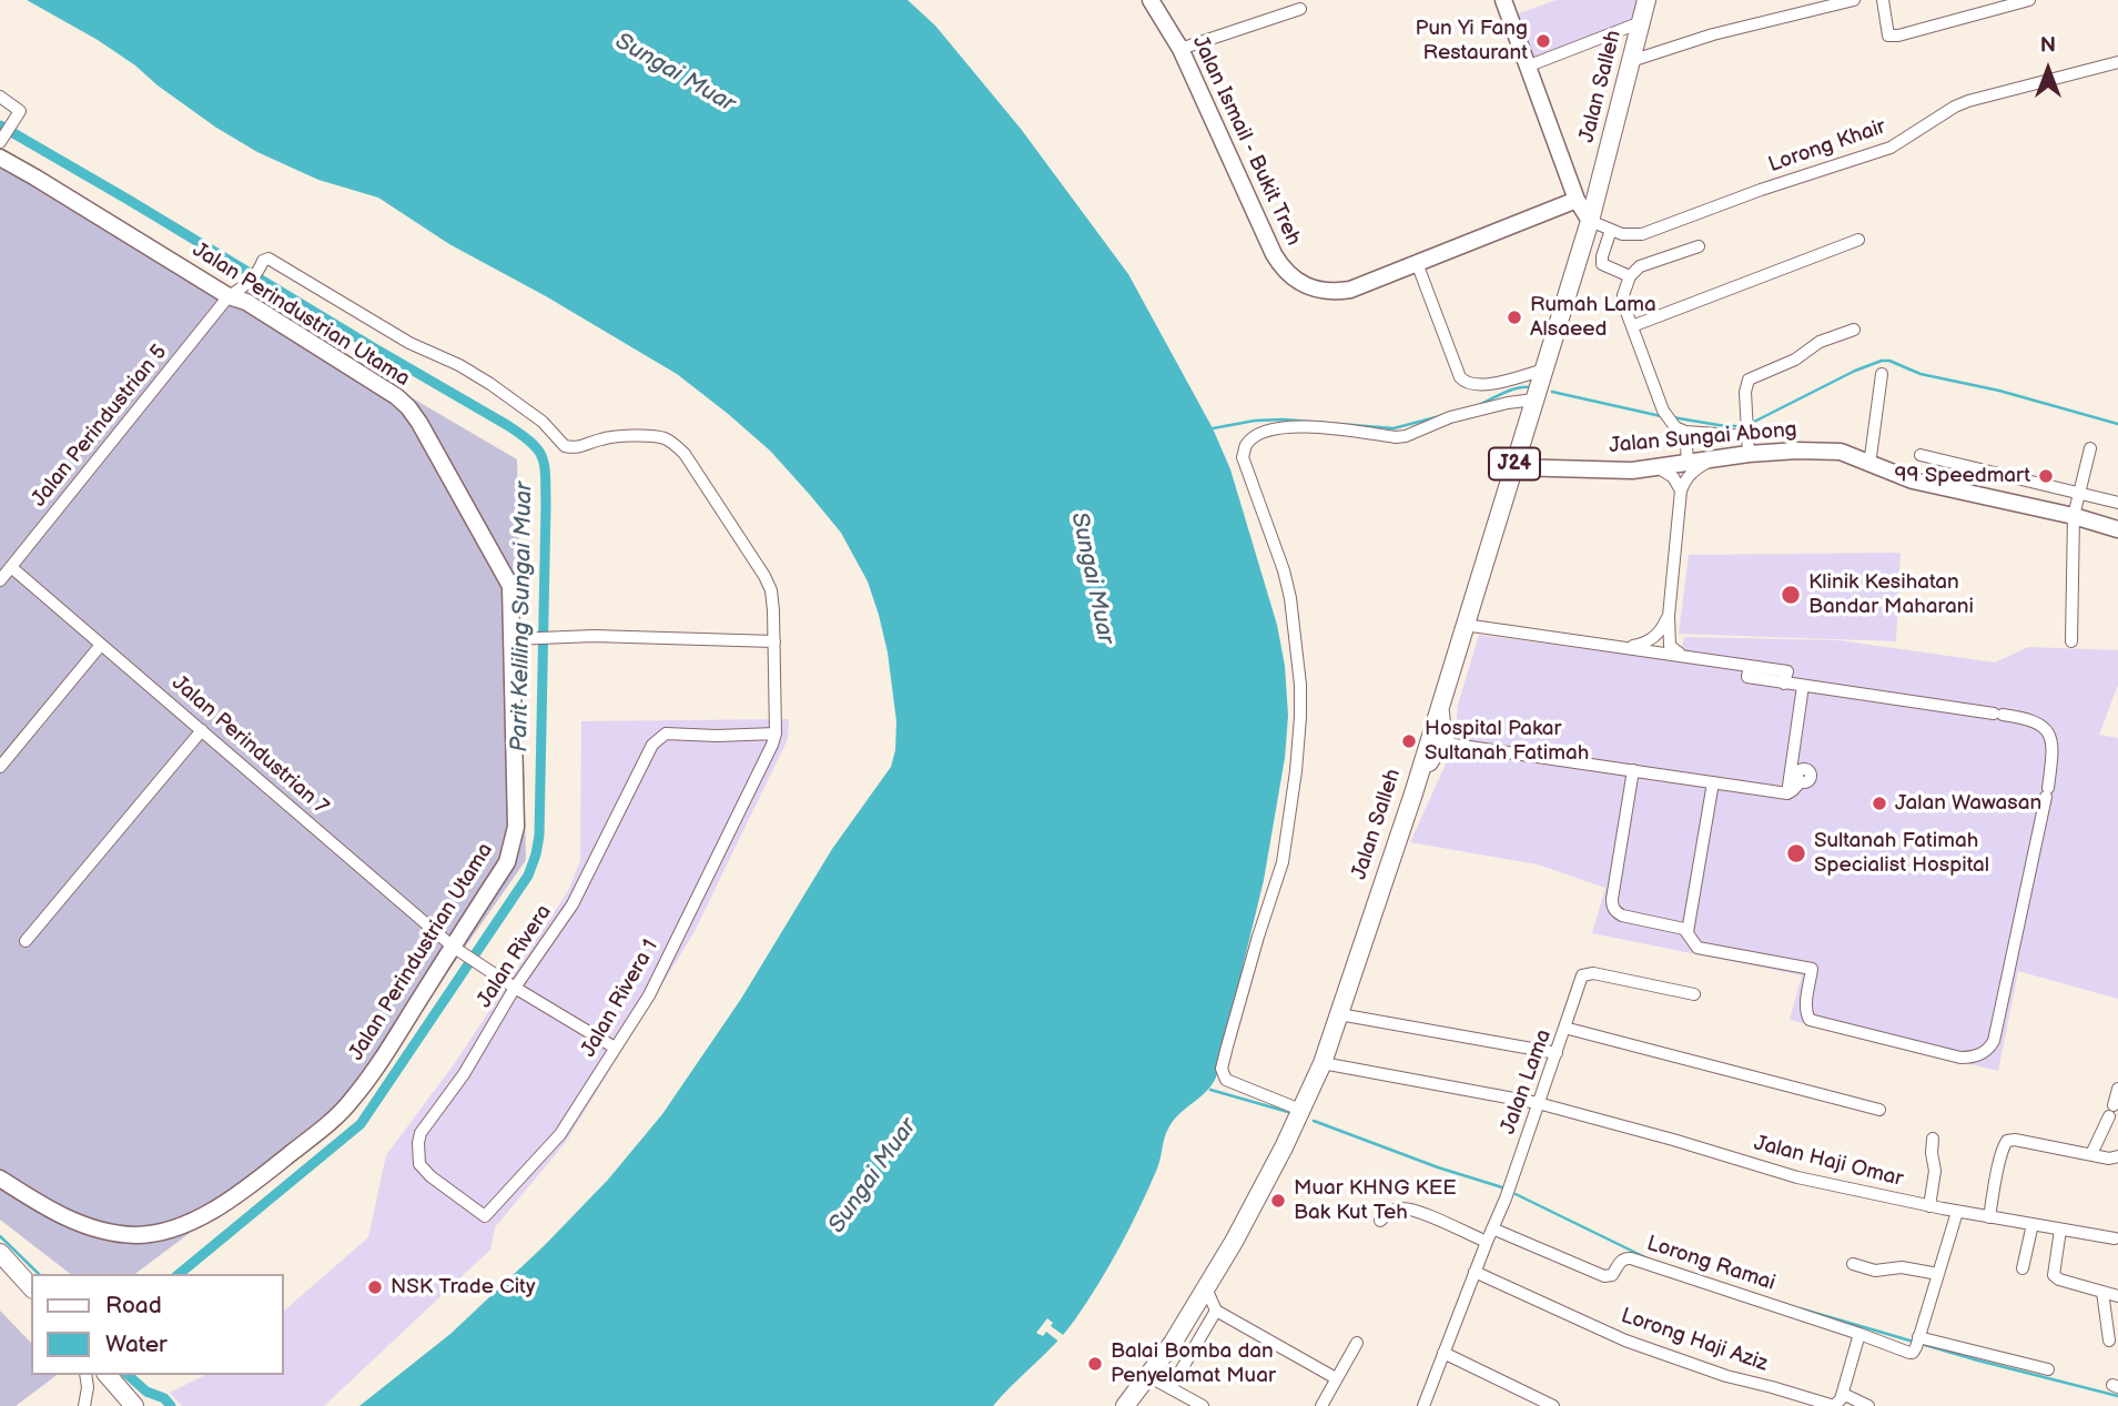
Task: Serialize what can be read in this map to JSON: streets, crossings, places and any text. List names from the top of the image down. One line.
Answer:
{"streets":{"main road":["Jalan Salleh","J24"],"street":["Jalan Ismail - Bukit Treh","Lorong Khair","Jalan Perindustrian Utama","Jalan Perindustrian 5","Jalan Sungai Abong","Jalan Perindustrian 7","Jalan Rivera","Jalan Rivera 1","Jalan Lama","Jalan Haji Omar","Lorong Ramai","Lorong Haji Aziz"]},"crossings":[["Jalan Salleh","Lorong Khair"],["Jalan Salleh","Jalan Sungai Abong"],["Jalan Salleh","J24"],["Jalan Salleh","Jalan Haji Omar"],["Lorong Khair","J24"],["Jalan Perindustrian Utama","Jalan Perindustrian 5"],["Jalan Perindustrian Utama","Jalan Perindustrian 7"],["Jalan Perindustrian 5","Jalan Perindustrian 7"],["Jalan Perindustrian 7","Jalan Rivera"],["Jalan Perindustrian 7","Jalan Rivera 1"],["Jalan Rivera","Jalan Rivera 1"],["Jalan Lama","Jalan Haji Omar"],["Jalan Lama","Lorong Ramai"],["Jalan Lama","Lorong Haji Aziz"]],"water":["Sungai Muar","Parit Keliling Sungai Muar"],"places":["Pun Yi Fang Restaurant","Rumah Lama Alsaeed","99 Speedmart","Klinik Kesihatan Bandar Maharani","Hospital Pakar Sultanah Fatimah","Jalan Wawasan","Sultanah Fatimah Specialist Hospital","Muar KHNG KEE Bak Kut Teh","NSK Trade City","Balai Bomba dan Penyelamat Muar"],"legend":["Road","Water"],"north":"top"}
